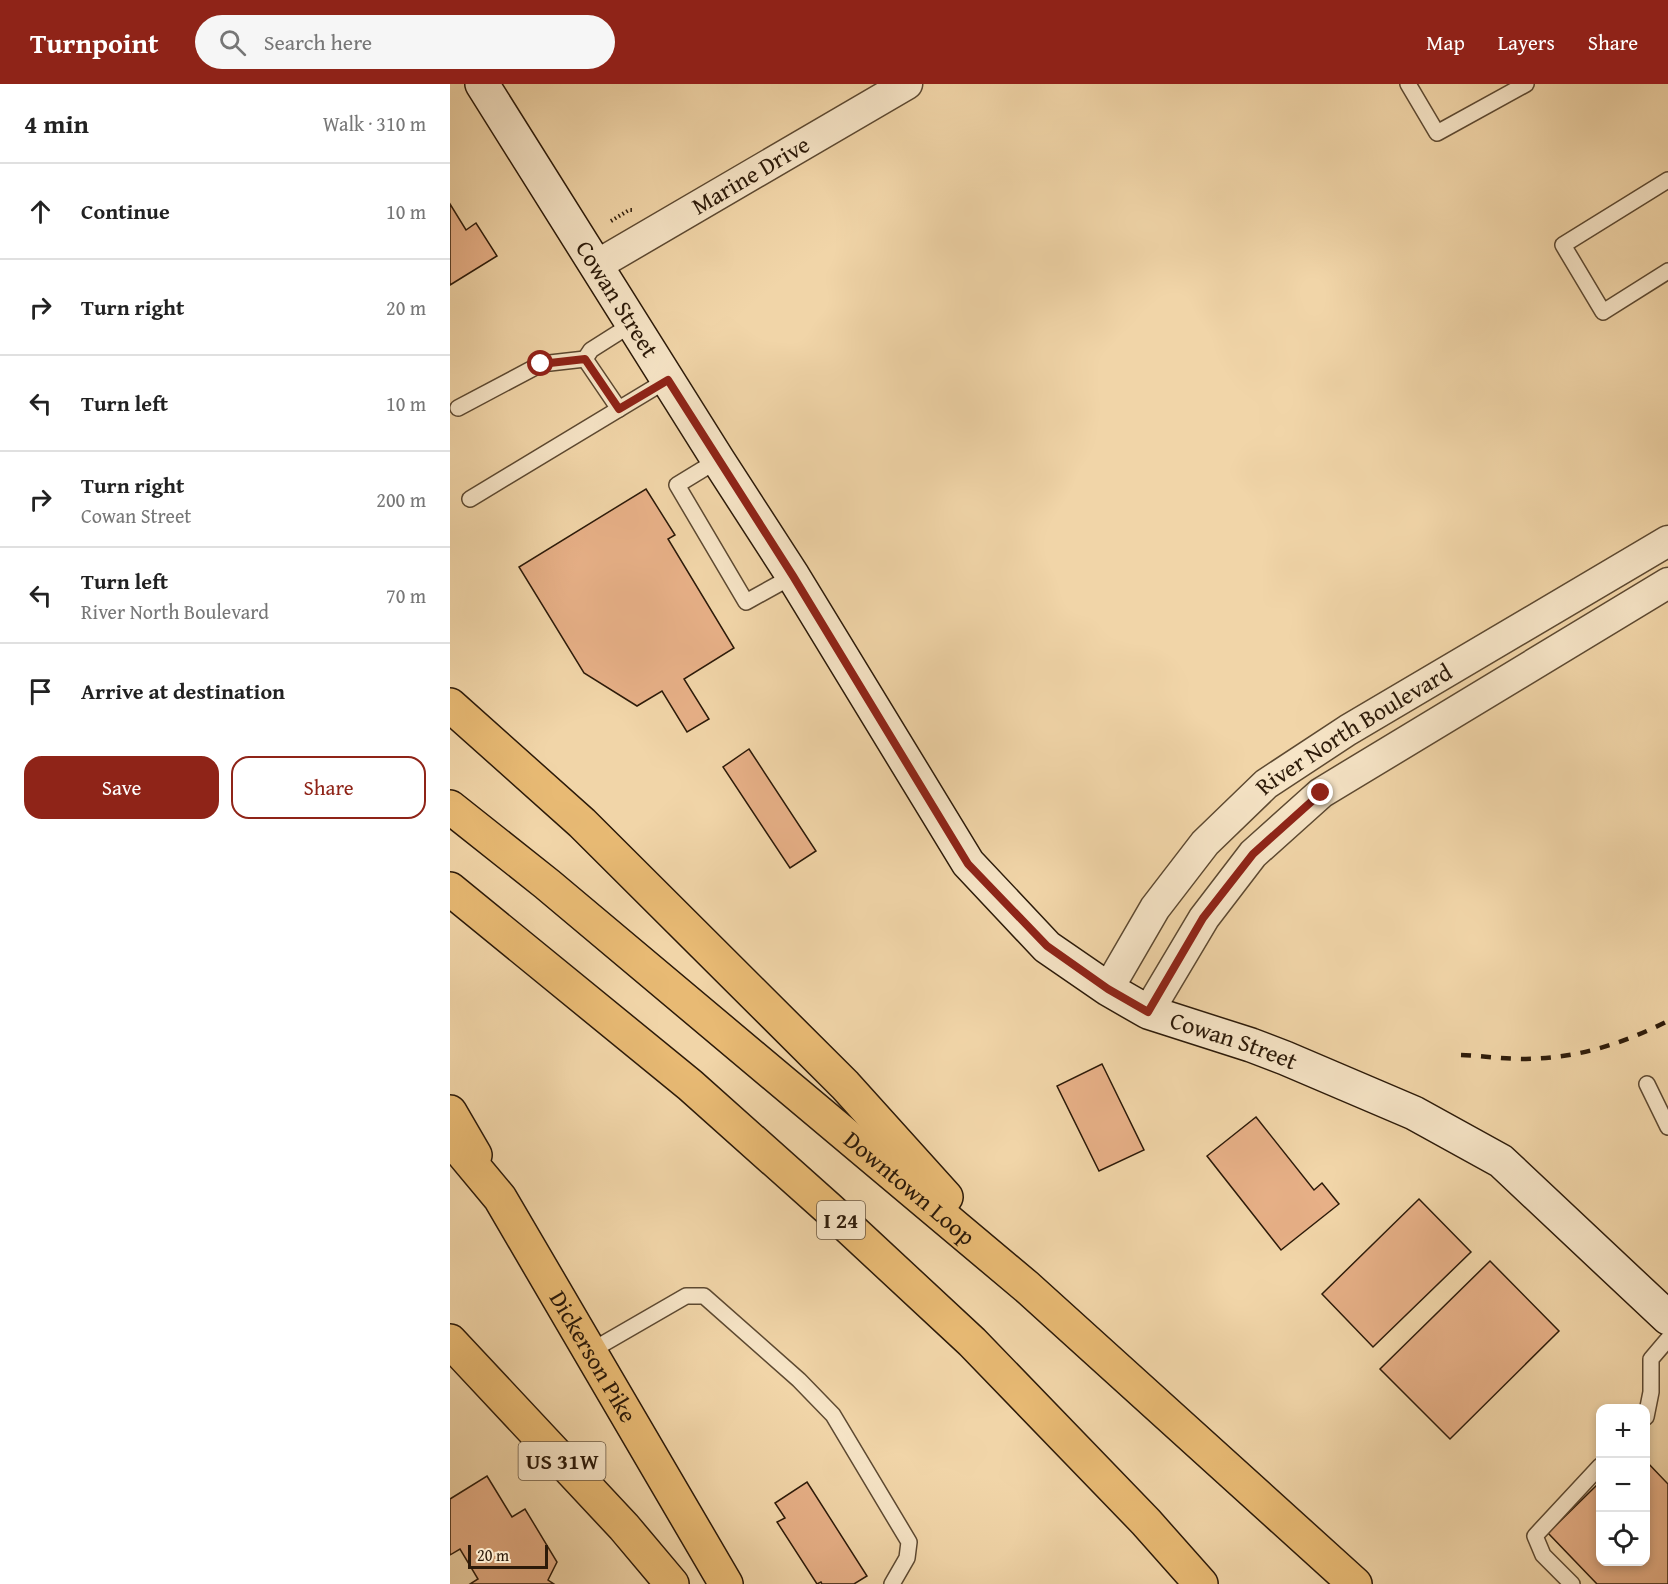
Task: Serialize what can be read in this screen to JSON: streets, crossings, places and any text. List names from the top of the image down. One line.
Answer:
{"streets":{"main road":["Downtown Loop","I 24","Dickerson Pike","US 31W"],"street":["Marine Drive","Cowan Street","River North Boulevard"]},"crossings":[["Marine Drive","Cowan Street"],["Cowan Street","River North Boulevard"]],"scale_bar":"20 m","page":{"header":"Turnpoint","search":"Search here","nav":["Map","Layers","Share"],"heading":["4 min","Walk · 310 m"],"list":[["Continue","10 m"],["Turn right","20 m"],["Turn left","10 m"],["Turn right","Cowan Street","200 m"],["Turn left","River North Boulevard","70 m"],"Arrive at destination"],"buttons":["Save","Share"],"map_buttons":["+","−"],"scale":"20 m"}}
